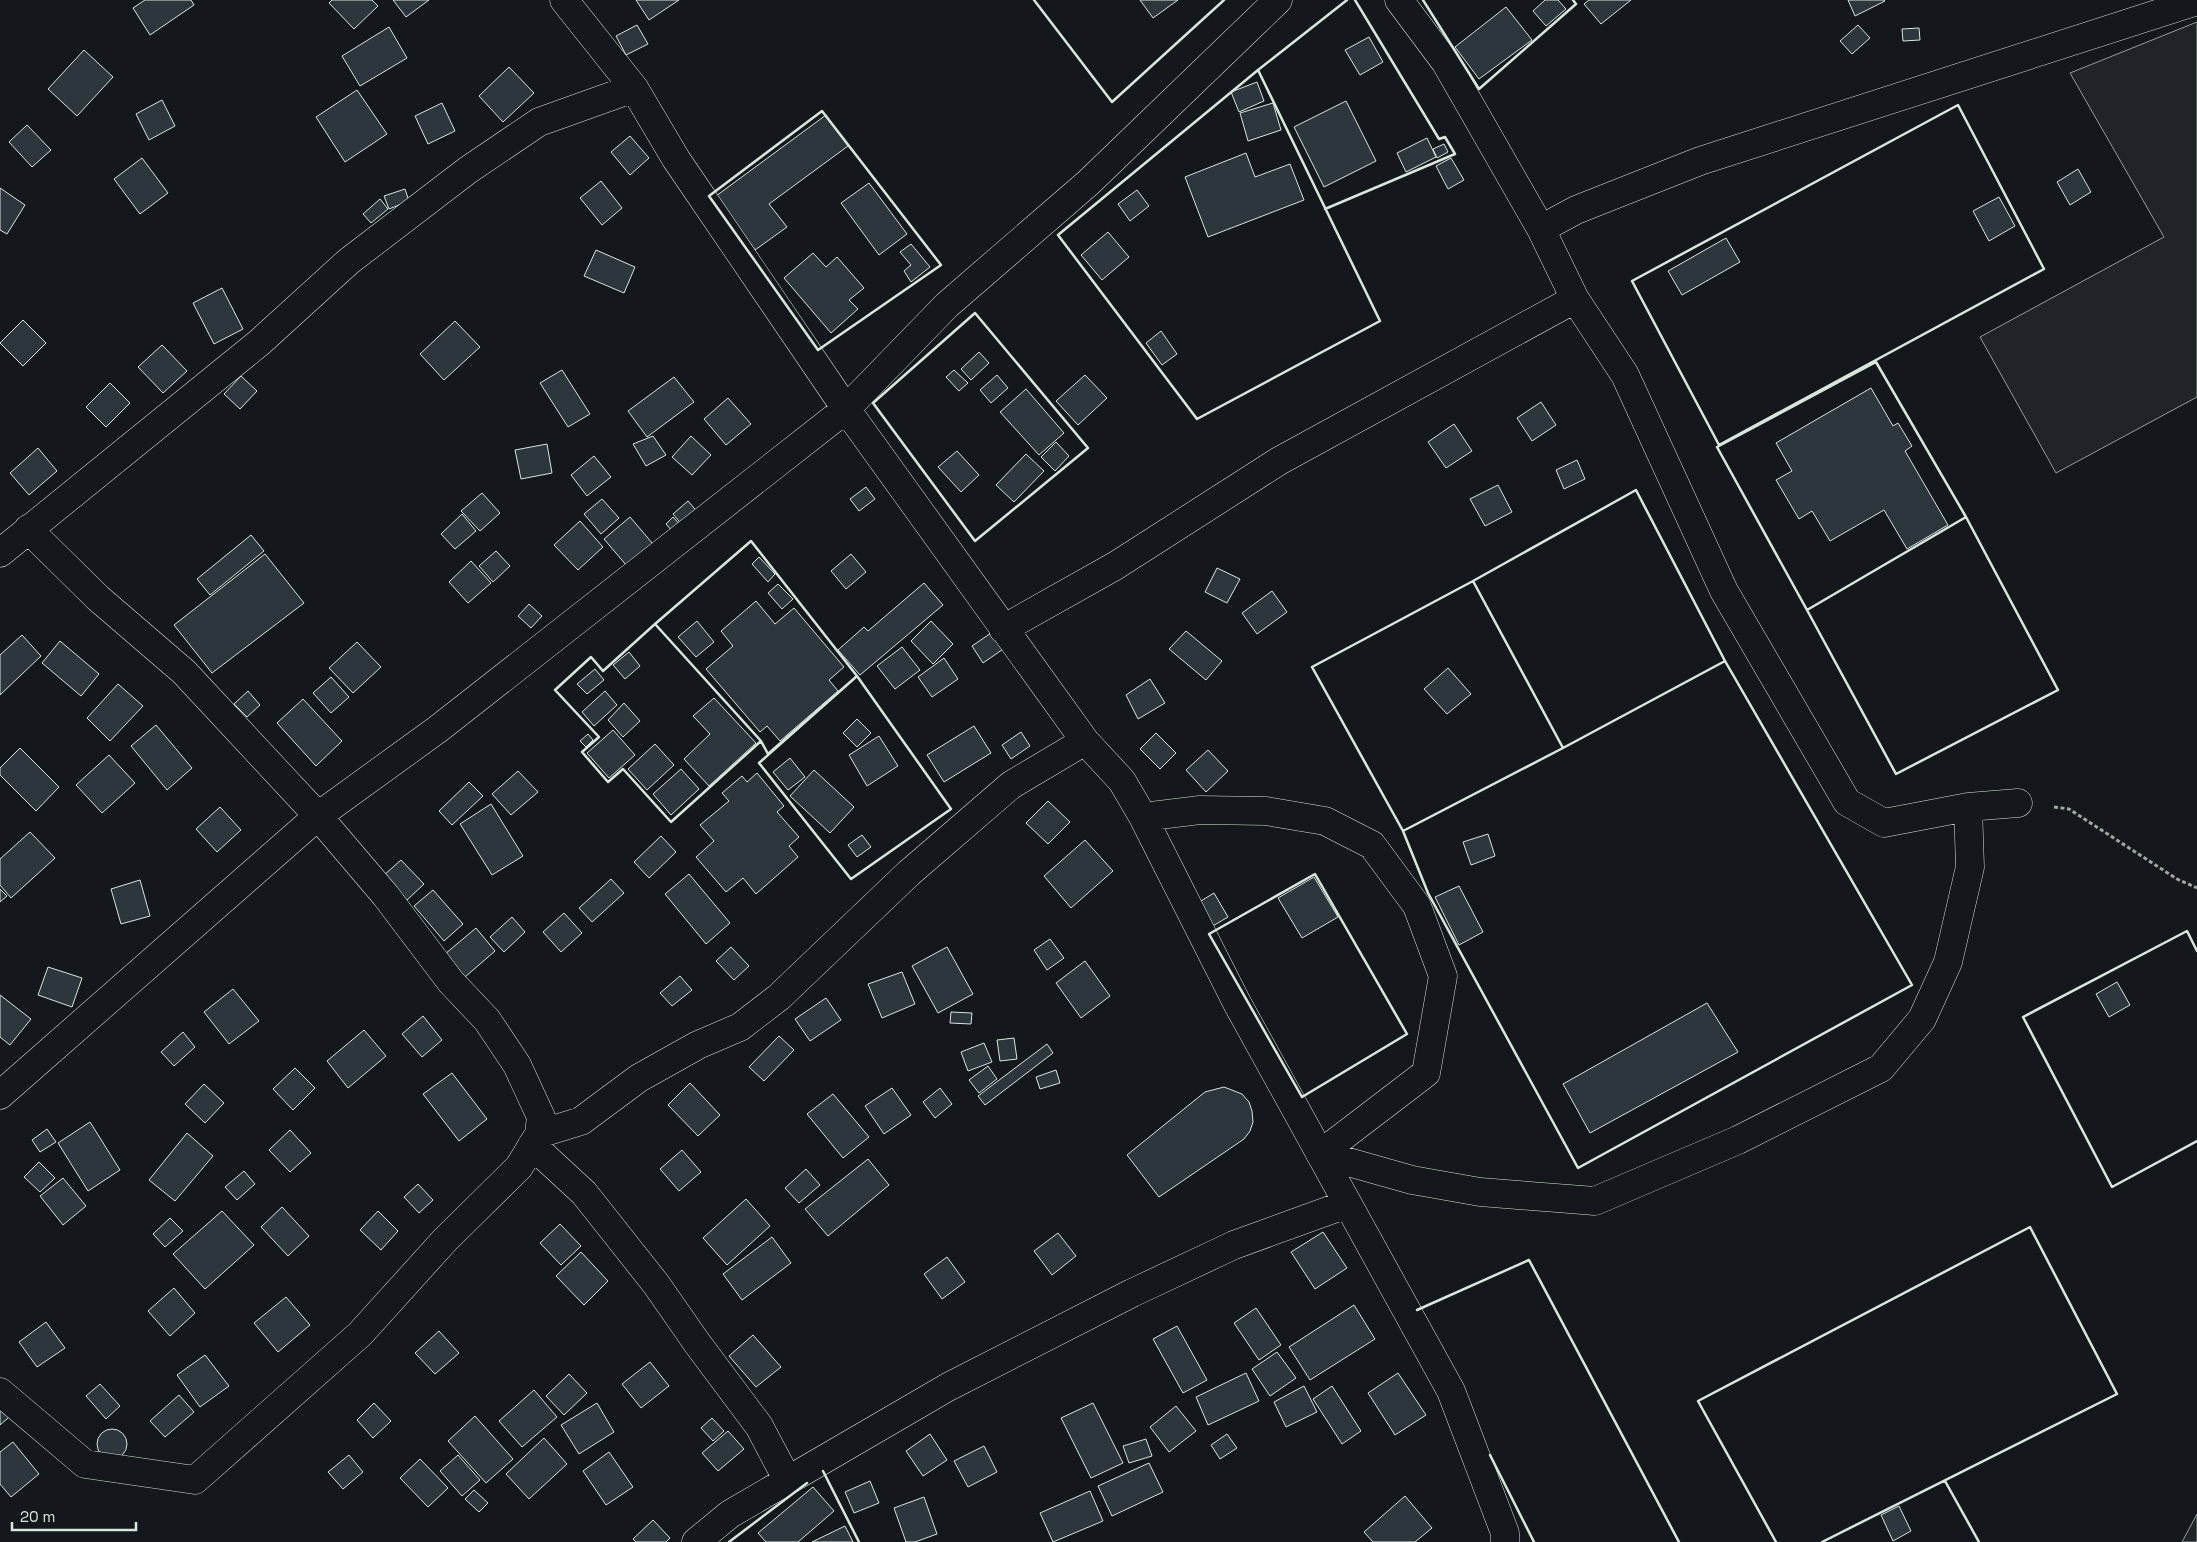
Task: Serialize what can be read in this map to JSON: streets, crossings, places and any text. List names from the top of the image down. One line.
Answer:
{"scale_bar":"20 m"}
